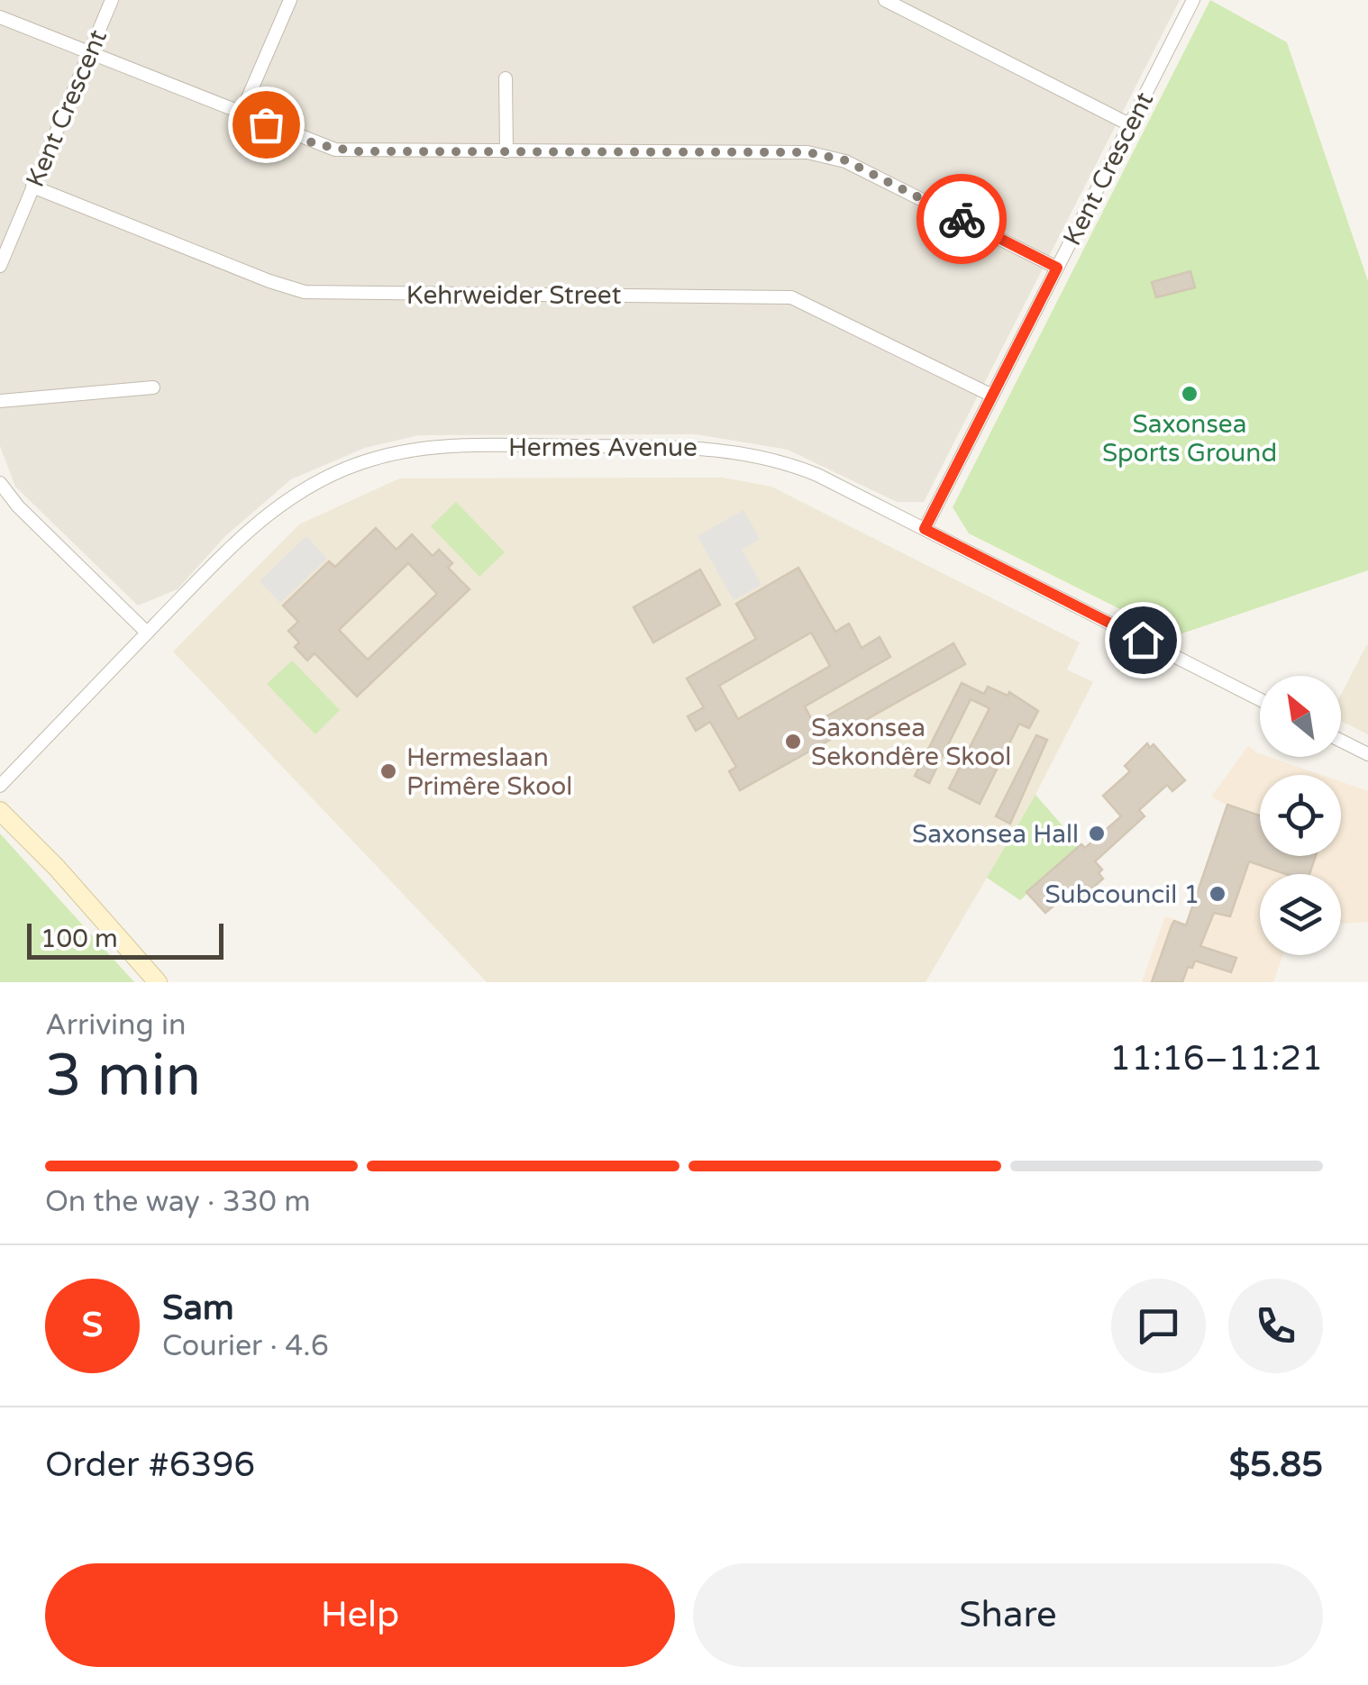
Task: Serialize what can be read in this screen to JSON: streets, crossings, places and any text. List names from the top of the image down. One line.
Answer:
{"streets":{"street":["Kent Crescent","Kehrweider Street","Hermes Avenue"]},"crossings":[["Kent Crescent","Kehrweider Street"],["Kent Crescent","Hermes Avenue"]],"places":["Saxonsea Sports Ground","Saxonsea Sekondêre Skool","Hermeslaan Primêre Skool","Saxonsea Hall","Subcouncil 1"],"scale_bar":"100 m","north":"top left","page":{"scale":"100 m","heading":["3 min","Arriving in","11:16–11:21"],"panel":["Sam","Courier · 4.6","Order #6396","$5.85"],"bar":"On the way · 330 m","round":"S","buttons":["Help","Share"]}}
